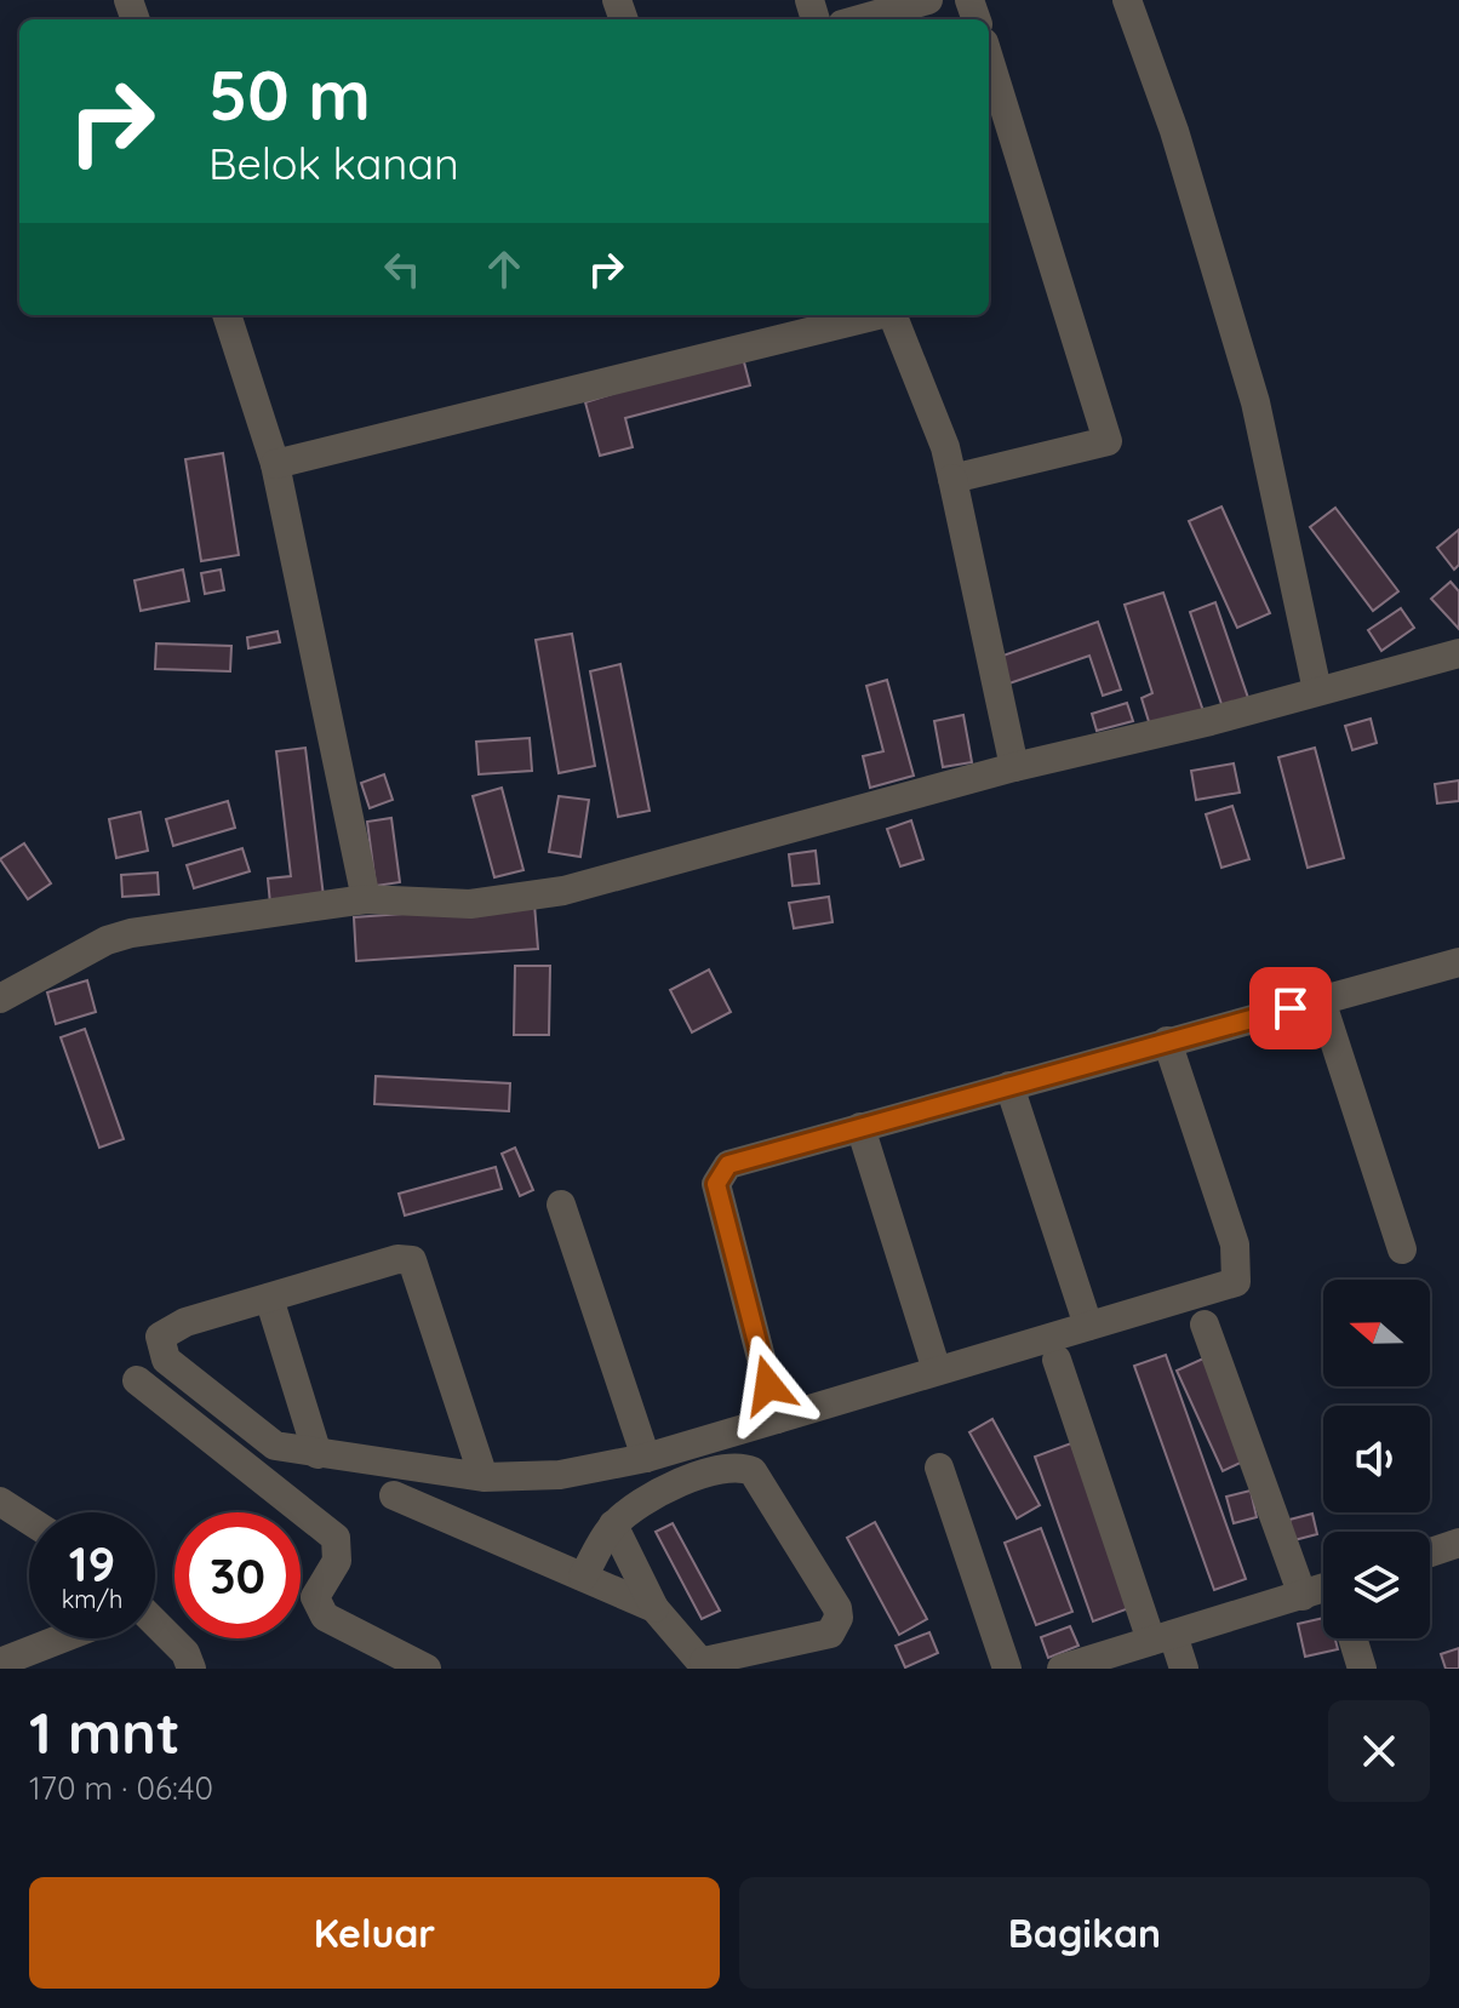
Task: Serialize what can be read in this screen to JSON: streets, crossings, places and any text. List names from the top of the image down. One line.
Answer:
{"north":"left","page":{"turn":["50 m","Belok kanan"],"speed":"19 km/h","limit":"30","heading":["1 mnt","170 m · 06:40"],"buttons":["Keluar","Bagikan"]}}
